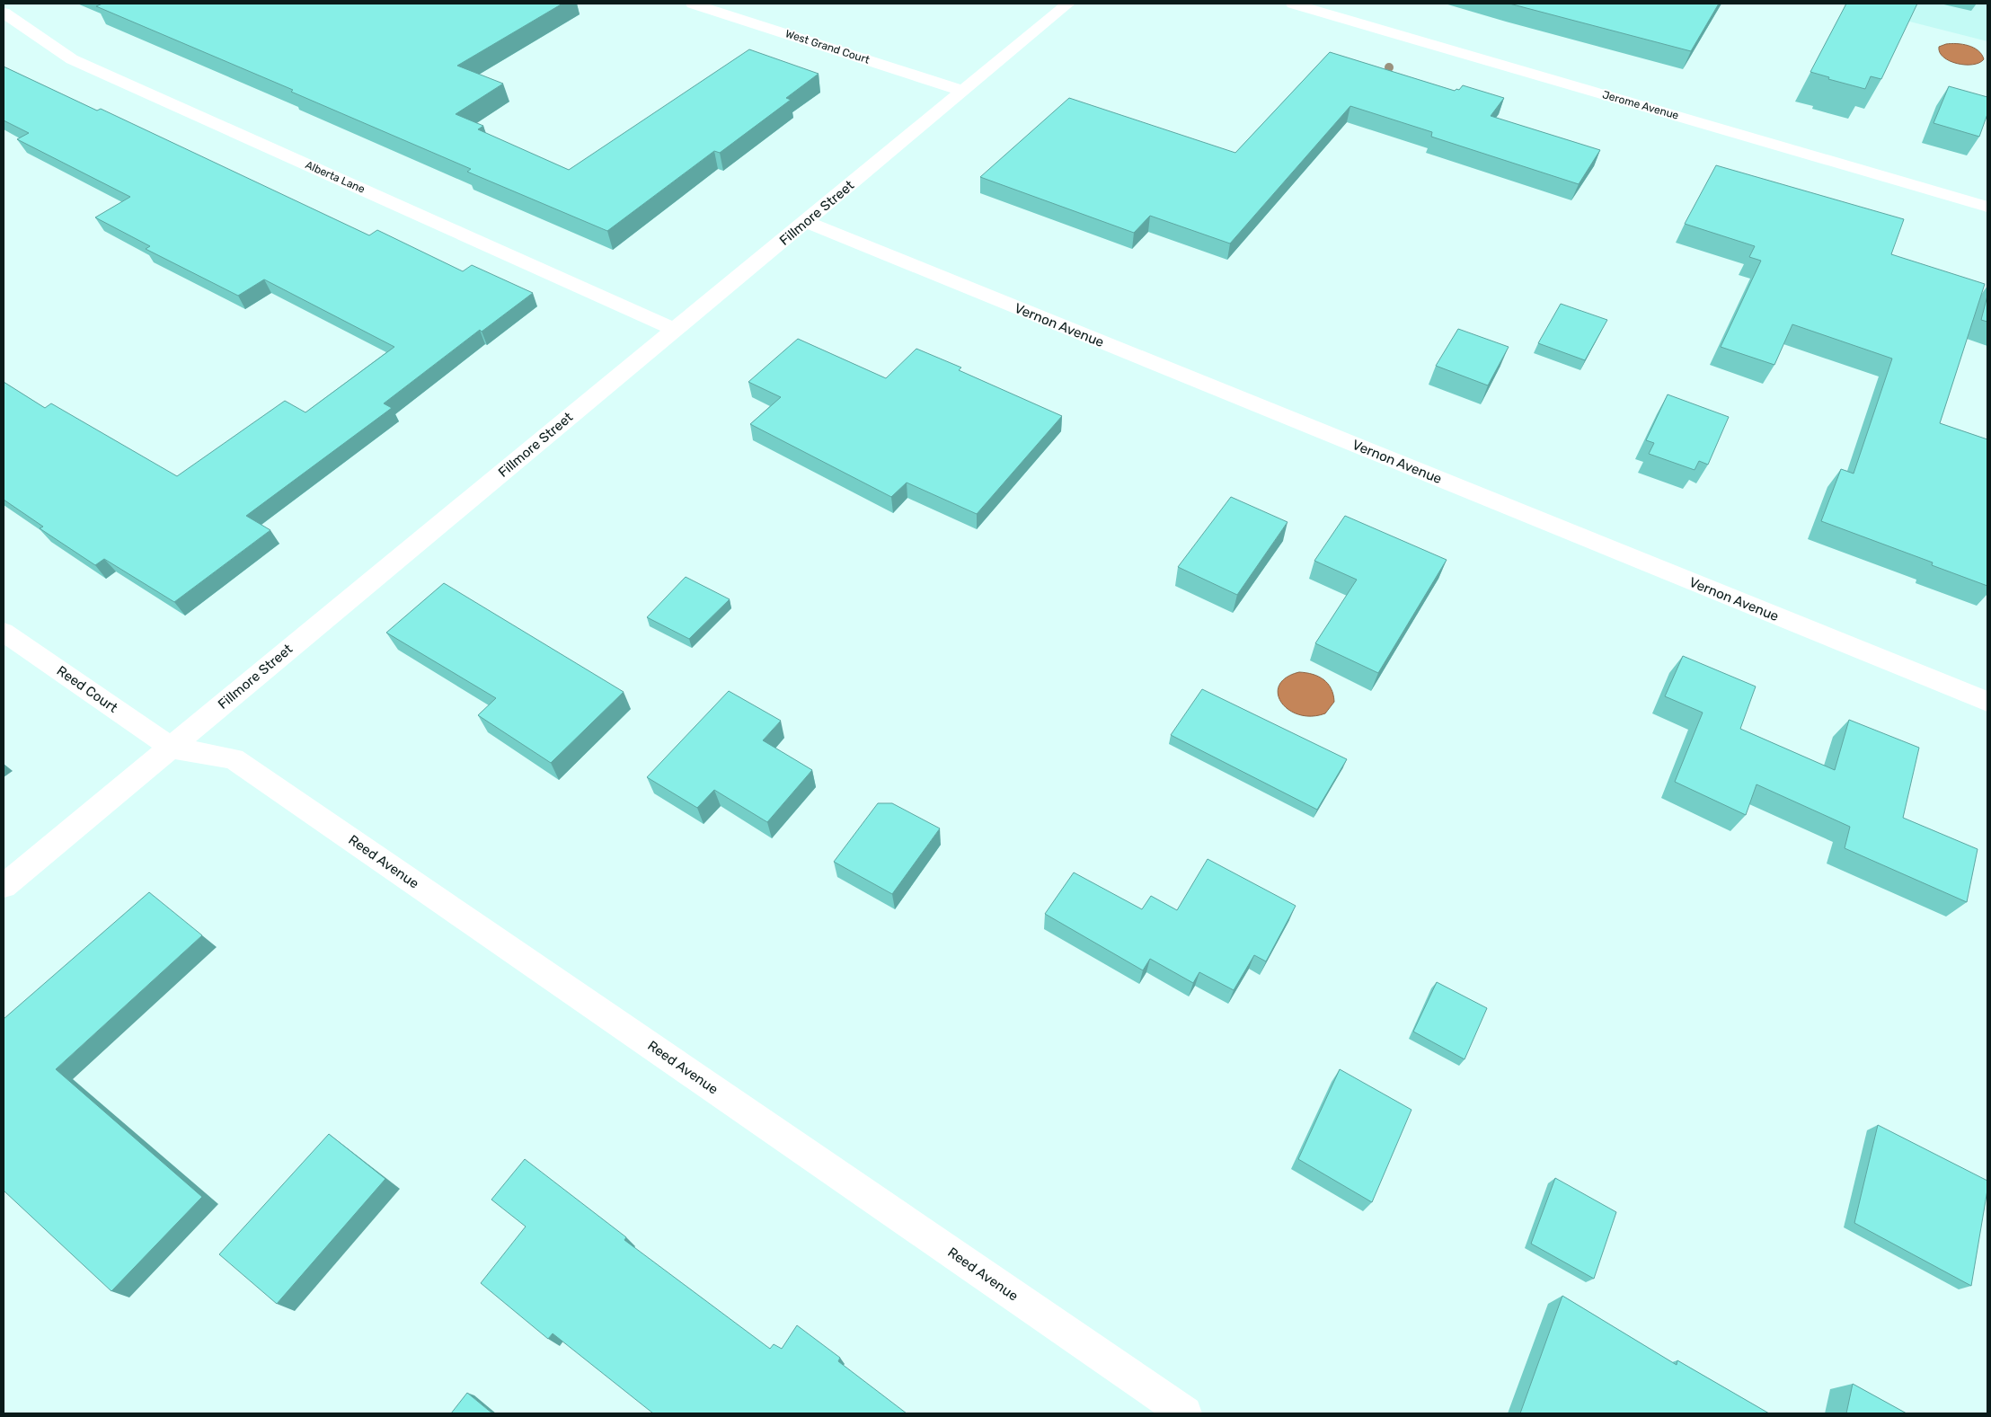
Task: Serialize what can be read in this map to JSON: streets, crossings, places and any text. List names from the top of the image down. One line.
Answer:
{"streets":{"street":["West Grand Court","Jerome Avenue","Alberta Lane","Fillmore Street","Vernon Avenue","Reed Court","Reed Avenue"]},"crossings":[["West Grand Court","Fillmore Street"],["Alberta Lane","Fillmore Street"],["Fillmore Street","Vernon Avenue"],["Fillmore Street","Reed Court"],["Fillmore Street","Reed Avenue"],["Reed Court","Reed Avenue"]]}
